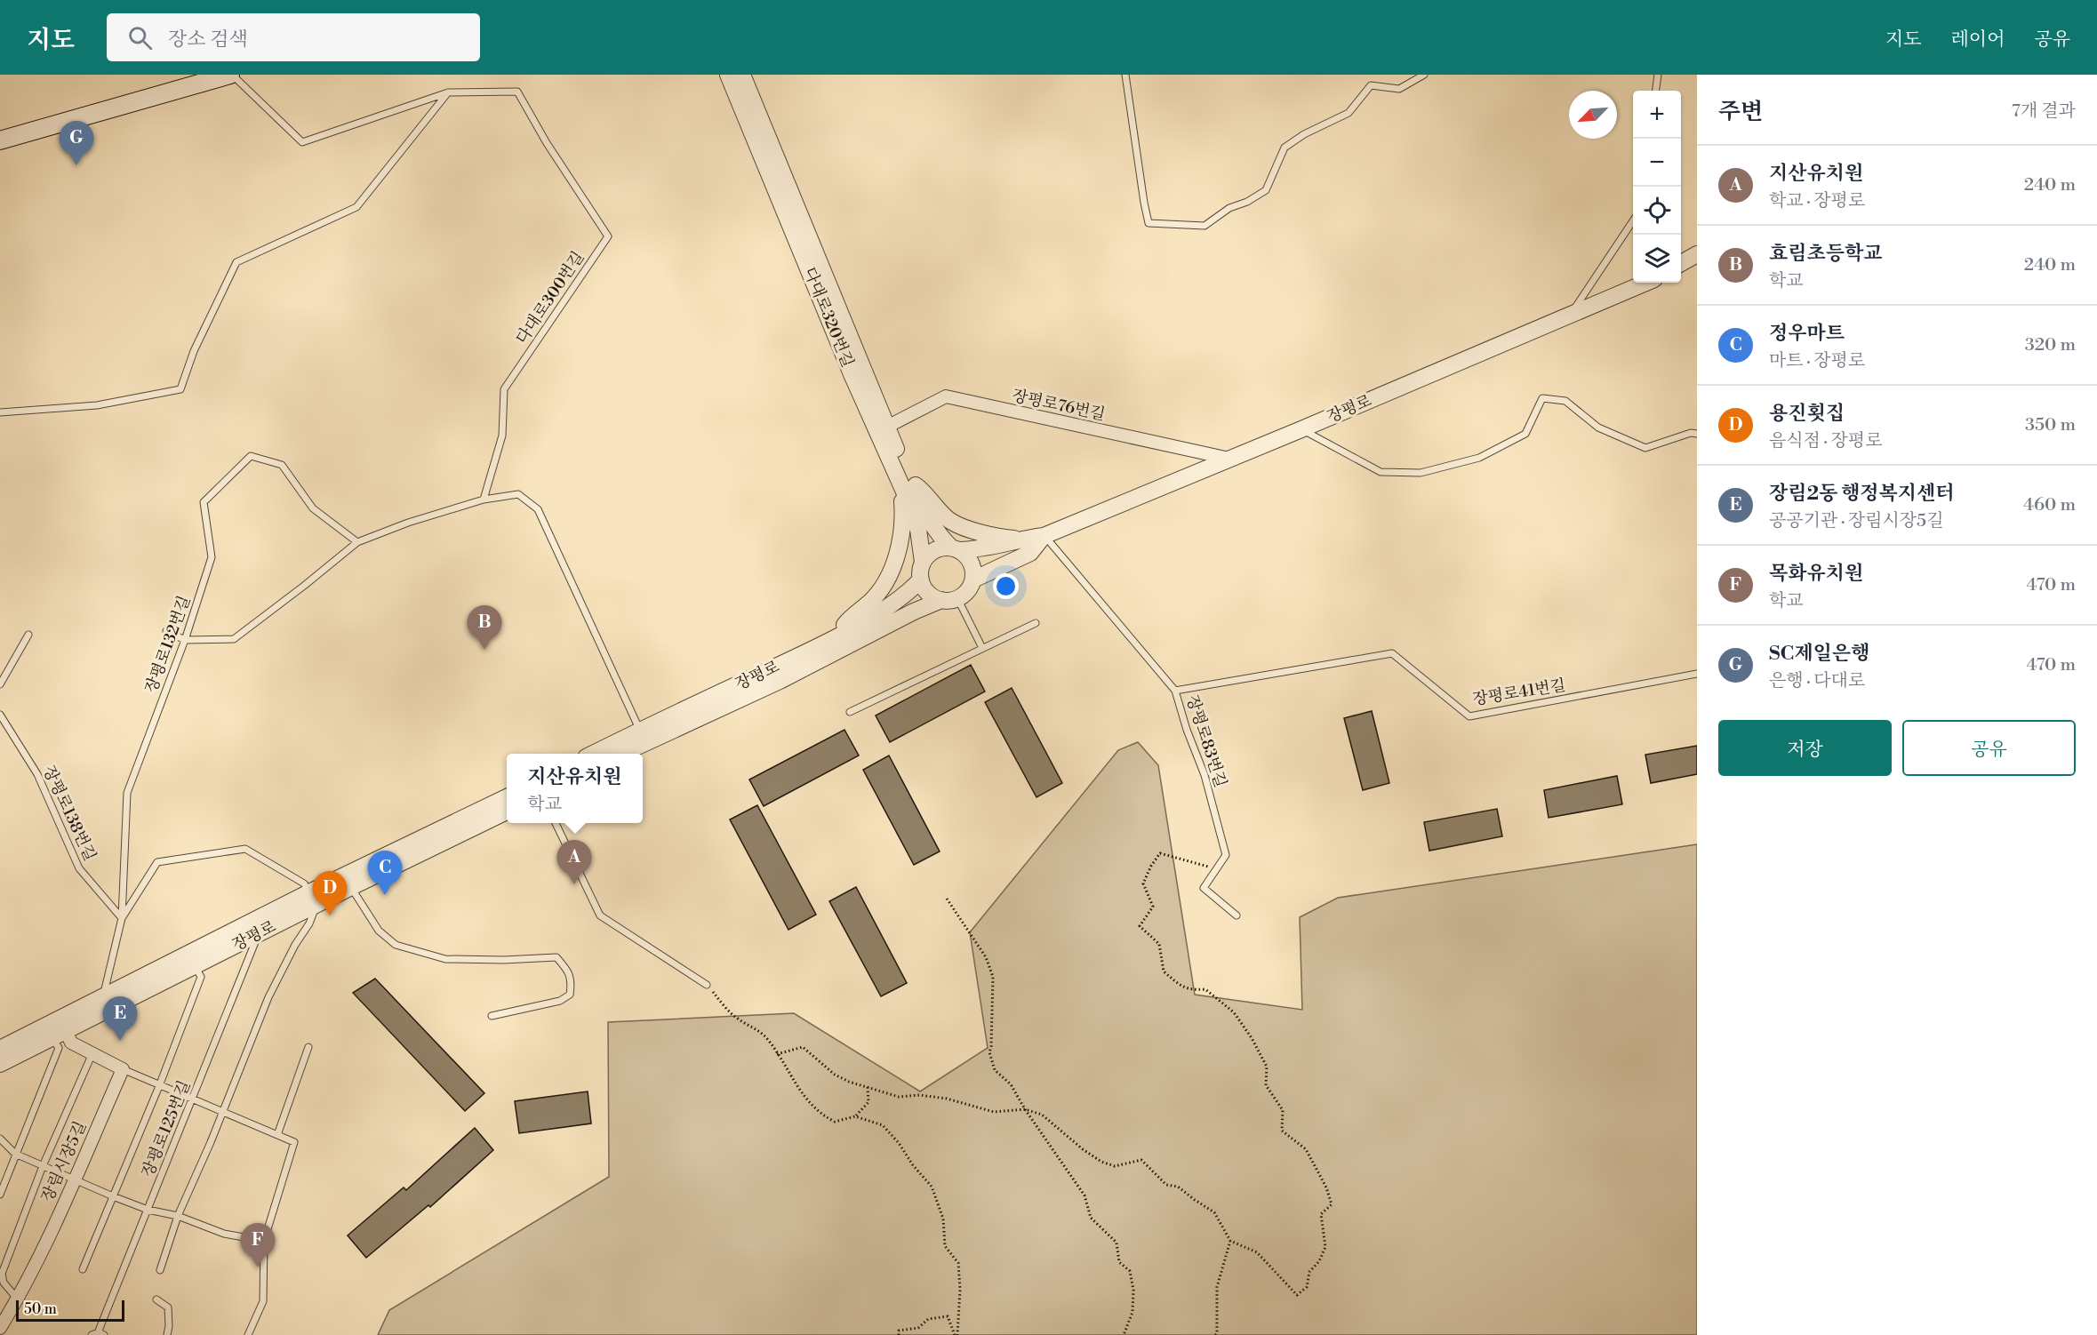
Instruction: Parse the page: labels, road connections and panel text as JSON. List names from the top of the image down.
{
  "streets": {
    "street": [
      "다대로320번길",
      "장평로76번길",
      "장평로",
      "장림시장5길"
    ],
    "lane": [
      "다대로300번길",
      "장평로132번길",
      "장평로41번길",
      "장평로83번길",
      "장평로138번길",
      "장평로125번길"
    ]
  },
  "crossings": [
    ["다대로320번길", "장평로76번길"],
    ["다대로320번길", "장평로"],
    ["장평로76번길", "장평로"],
    ["장평로", "장평로132번길"],
    ["장평로", "장평로83번길"],
    ["장평로", "장평로125번길"],
    ["장평로132번길", "장평로138번길"],
    ["장평로41번길", "장평로83번길"]
  ],
  "scale_bar": "50 m",
  "north": "bottom left",
  "page": {
    "header": "지도",
    "search": "장소 검색",
    "nav": ["지도", "레이어", "공유"],
    "heading": ["주변", "7개 결과"],
    "map_buttons": ["+", "−"],
    "pins": [
      "G",
      "B",
      "A",
      "C",
      "D",
      "E",
      "F"
    ],
    "list": [
      {
        "mark": "A",
        "name": "지산유치원",
        "note": "학교 · 장평로",
        "value": "240 m"
      },
      {
        "mark": "B",
        "name": "효림초등학교",
        "note": "학교",
        "value": "240 m"
      },
      {
        "mark": "C",
        "name": "정우마트",
        "note": "마트 · 장평로",
        "value": "320 m"
      },
      {
        "mark": "D",
        "name": "용진횟집",
        "note": "음식점 · 장평로",
        "value": "350 m"
      },
      {
        "mark": "E",
        "name": "장림2동 행정복지센터",
        "note": "공공기관 · 장림시장5길",
        "value": "460 m"
      },
      {
        "mark": "F",
        "name": "목화유치원",
        "note": "학교",
        "value": "470 m"
      },
      {
        "mark": "G",
        "name": "SC제일은행",
        "note": "은행 · 다대로",
        "value": "470 m"
      }
    ],
    "buttons": ["저장", "공유"],
    "popup": ["지산유치원", "학교"],
    "scale": "50 m"
  }
}
